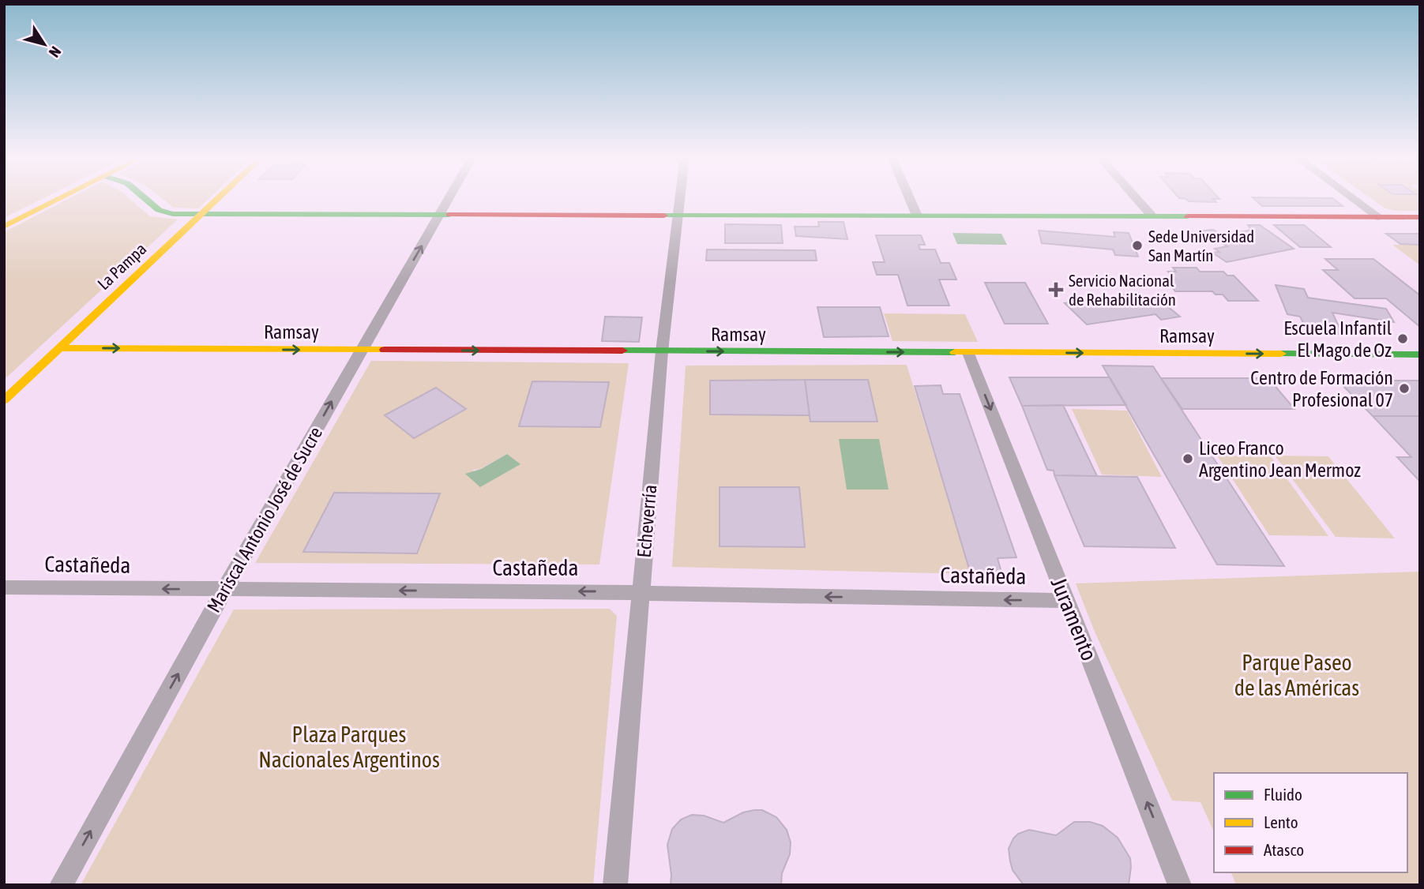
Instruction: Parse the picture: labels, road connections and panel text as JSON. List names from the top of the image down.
{
  "streets": {
    "street": [
      "La Pampa",
      "Ramsay",
      "Mariscal Antonio José de Sucre",
      "Echeverría",
      "Castañeda",
      "Juramento"
    ]
  },
  "crossings": [
    ["La Pampa", "Ramsay"],
    ["Ramsay", "Mariscal Antonio José de Sucre"],
    ["Ramsay", "Echeverría"],
    ["Ramsay", "Juramento"],
    ["Mariscal Antonio José de Sucre", "Castañeda"],
    ["Echeverría", "Castañeda"],
    ["Castañeda", "Juramento"]
  ],
  "one_way": ["Ramsay", "Mariscal Antonio José de Sucre", "Castañeda"],
  "parks": ["Parque Paseo de las Américas", "Plaza Parques Nacionales Argentinos"],
  "places": {
    "other": [
      "Sede Universidad San Martín",
      "Escuela Infantil El Mago de Oz",
      "Centro de Formación Profesional 07",
      "Liceo Franco Argentino Jean Mermoz"
    ],
    "health": ["Servicio Nacional de Rehabilitación"]
  },
  "legend": ["Fluido", "Lento", "Atasco"],
  "north": "bottom right"
}
